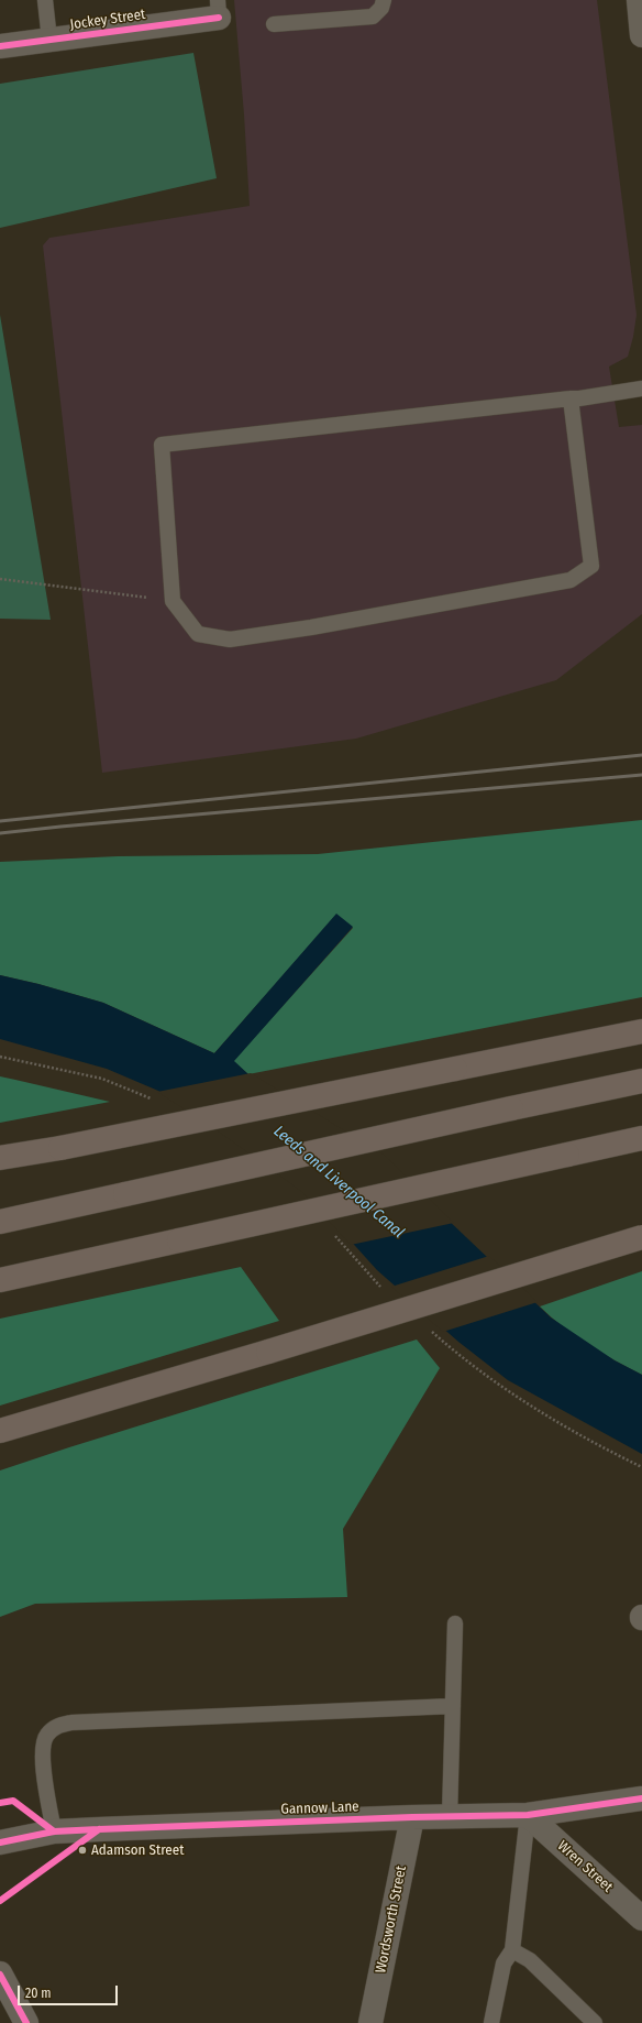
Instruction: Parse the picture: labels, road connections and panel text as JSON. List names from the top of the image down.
{
  "streets": {
    "street": [
      "Jockey Street",
      "Gannow Lane",
      "Wren Street",
      "Wordsworth Street"
    ]
  },
  "crossings": [
    ["Gannow Lane", "Wren Street"],
    ["Gannow Lane", "Wordsworth Street"]
  ],
  "water": ["Leeds and Liverpool Canal"],
  "places": ["Adamson Street"],
  "scale_bar": "20 m"
}
